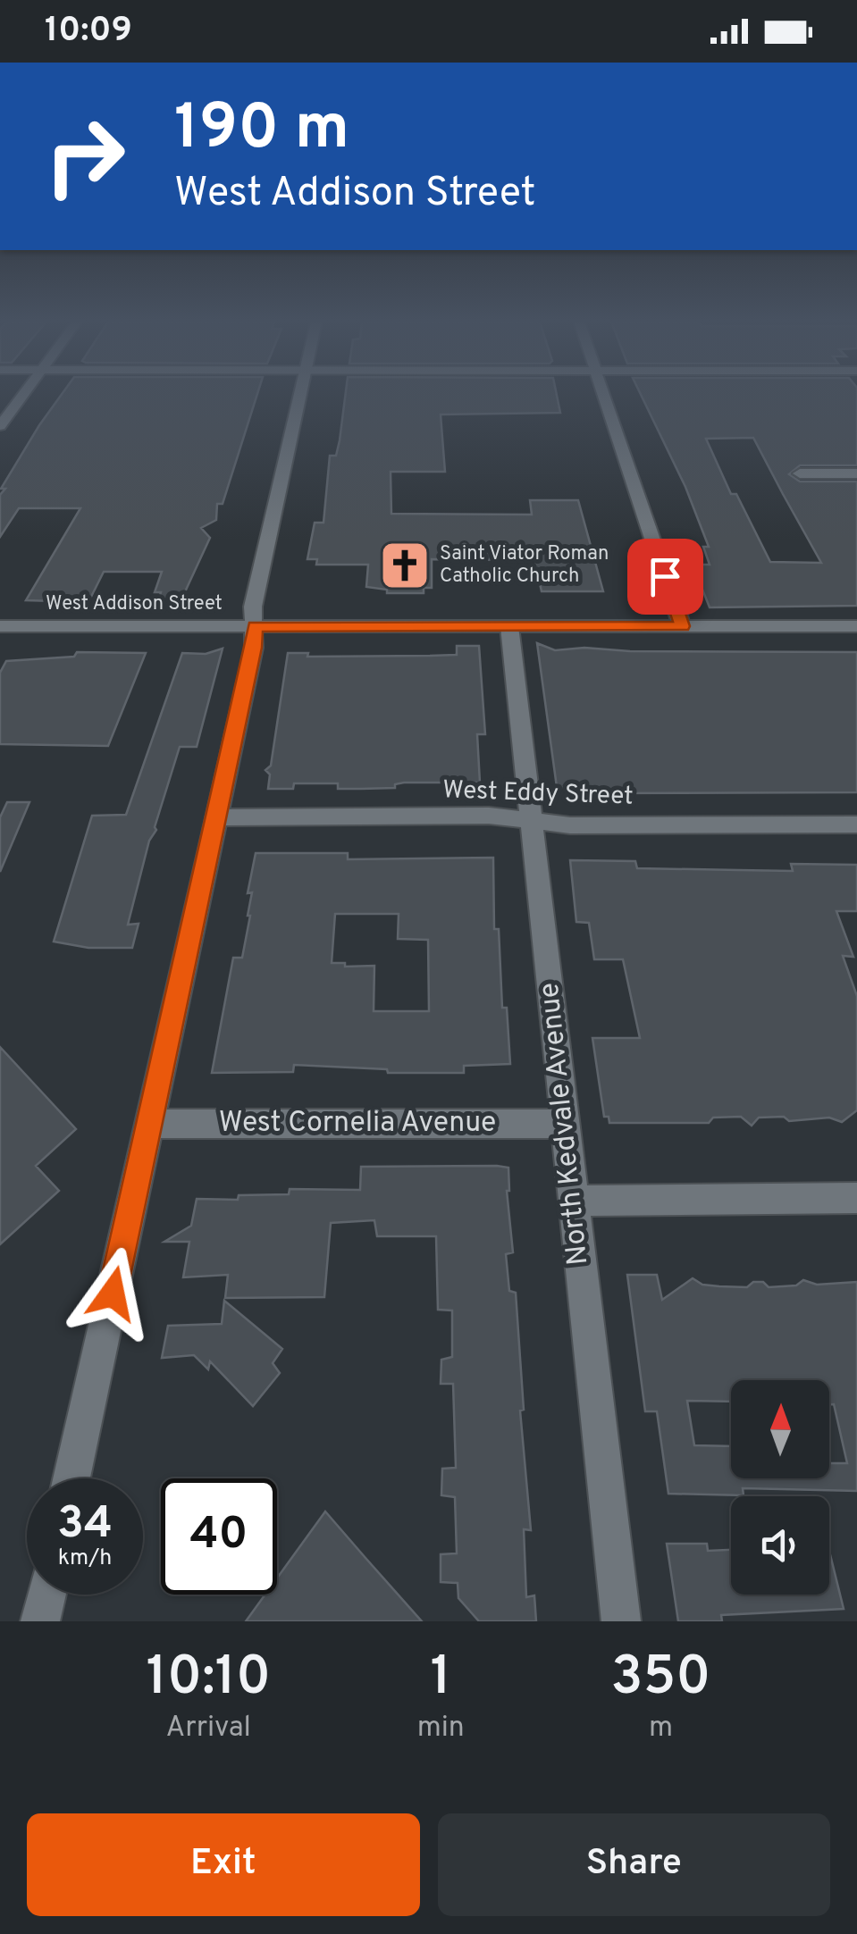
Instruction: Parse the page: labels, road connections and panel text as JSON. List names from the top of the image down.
{
  "streets": {
    "street": [
      "West Addison Street",
      "West Eddy Street",
      "West Cornelia Avenue",
      "North Kedvale Avenue"
    ]
  },
  "crossings": [
    ["West Addison Street", "North Kedvale Avenue"],
    ["West Eddy Street", "North Kedvale Avenue"],
    ["West Cornelia Avenue", "North Kedvale Avenue"]
  ],
  "places": {
    "church": ["Saint Viator Roman Catholic Church"]
  },
  "north": "top",
  "page": {
    "status": "10:09",
    "turn": ["190 m", "West Addison Street"],
    "speed": "34 km/h",
    "limit": "40",
    "eta": [
      "10:10",
      "Arrival",
      "1",
      "min",
      "350",
      "m"
    ],
    "buttons": ["Exit", "Share"]
  }
}
